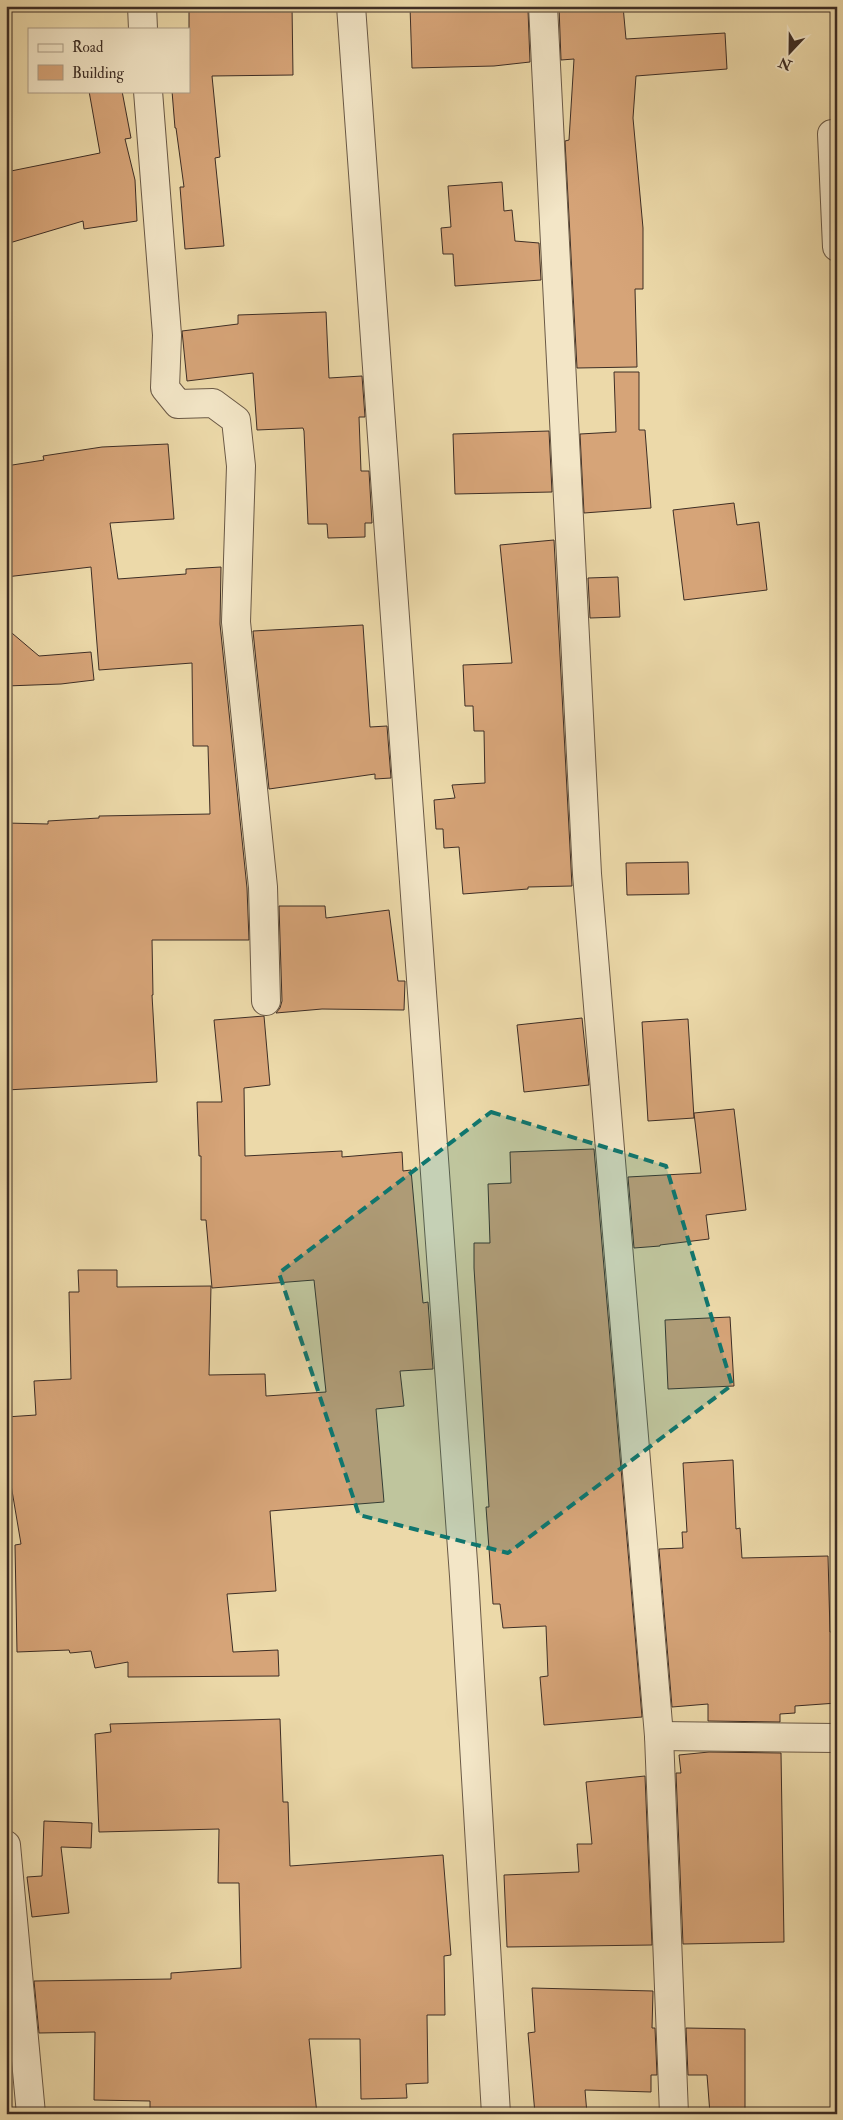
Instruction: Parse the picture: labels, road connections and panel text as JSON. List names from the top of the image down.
{
  "legend": ["Road", "Building"],
  "north": "bottom"
}
